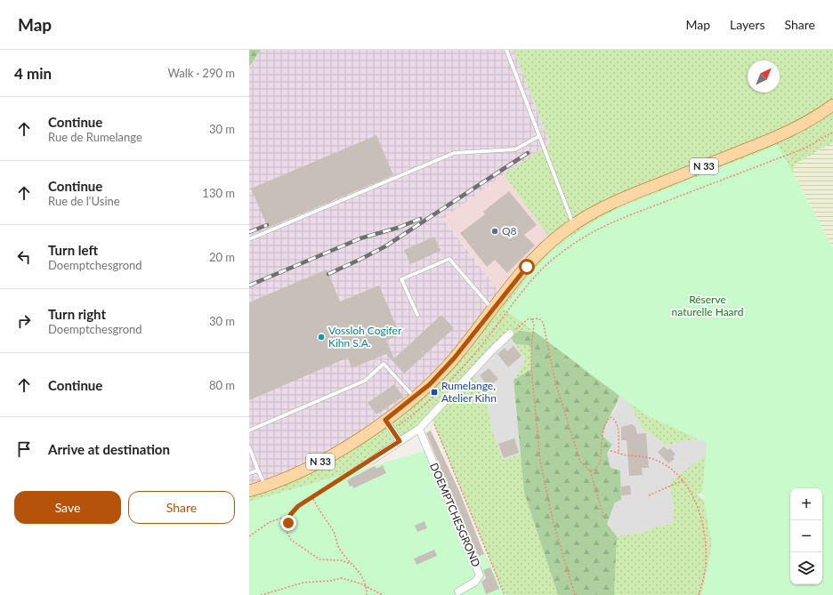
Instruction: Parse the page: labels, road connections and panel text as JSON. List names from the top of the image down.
{
  "streets": {
    "main road": ["N 33"],
    "street": ["DOEMPTCHESGROND"]
  },
  "parks": ["Réserve naturelle Haard"],
  "places": {
    "other": ["Q8", "Vossloh Cogifer Kihn S.A."],
    "transit": ["Rumelange, Atelier Kihn"]
  },
  "north": "top right",
  "page": {
    "header": "Map",
    "nav": ["Map", "Layers", "Share"],
    "heading": ["4 min", "Walk · 290 m"],
    "list": [
      ["Continue", "Rue de Rumelange", "30 m"],
      ["Continue", "Rue de l'Usine", "130 m"],
      ["Turn left", "Doemptchesgrond", "20 m"],
      ["Turn right", "Doemptchesgrond", "30 m"],
      ["Continue", "80 m"],
      "Arrive at destination"
    ],
    "buttons": ["Save", "Share"],
    "map_buttons": ["+", "−"]
  }
}
